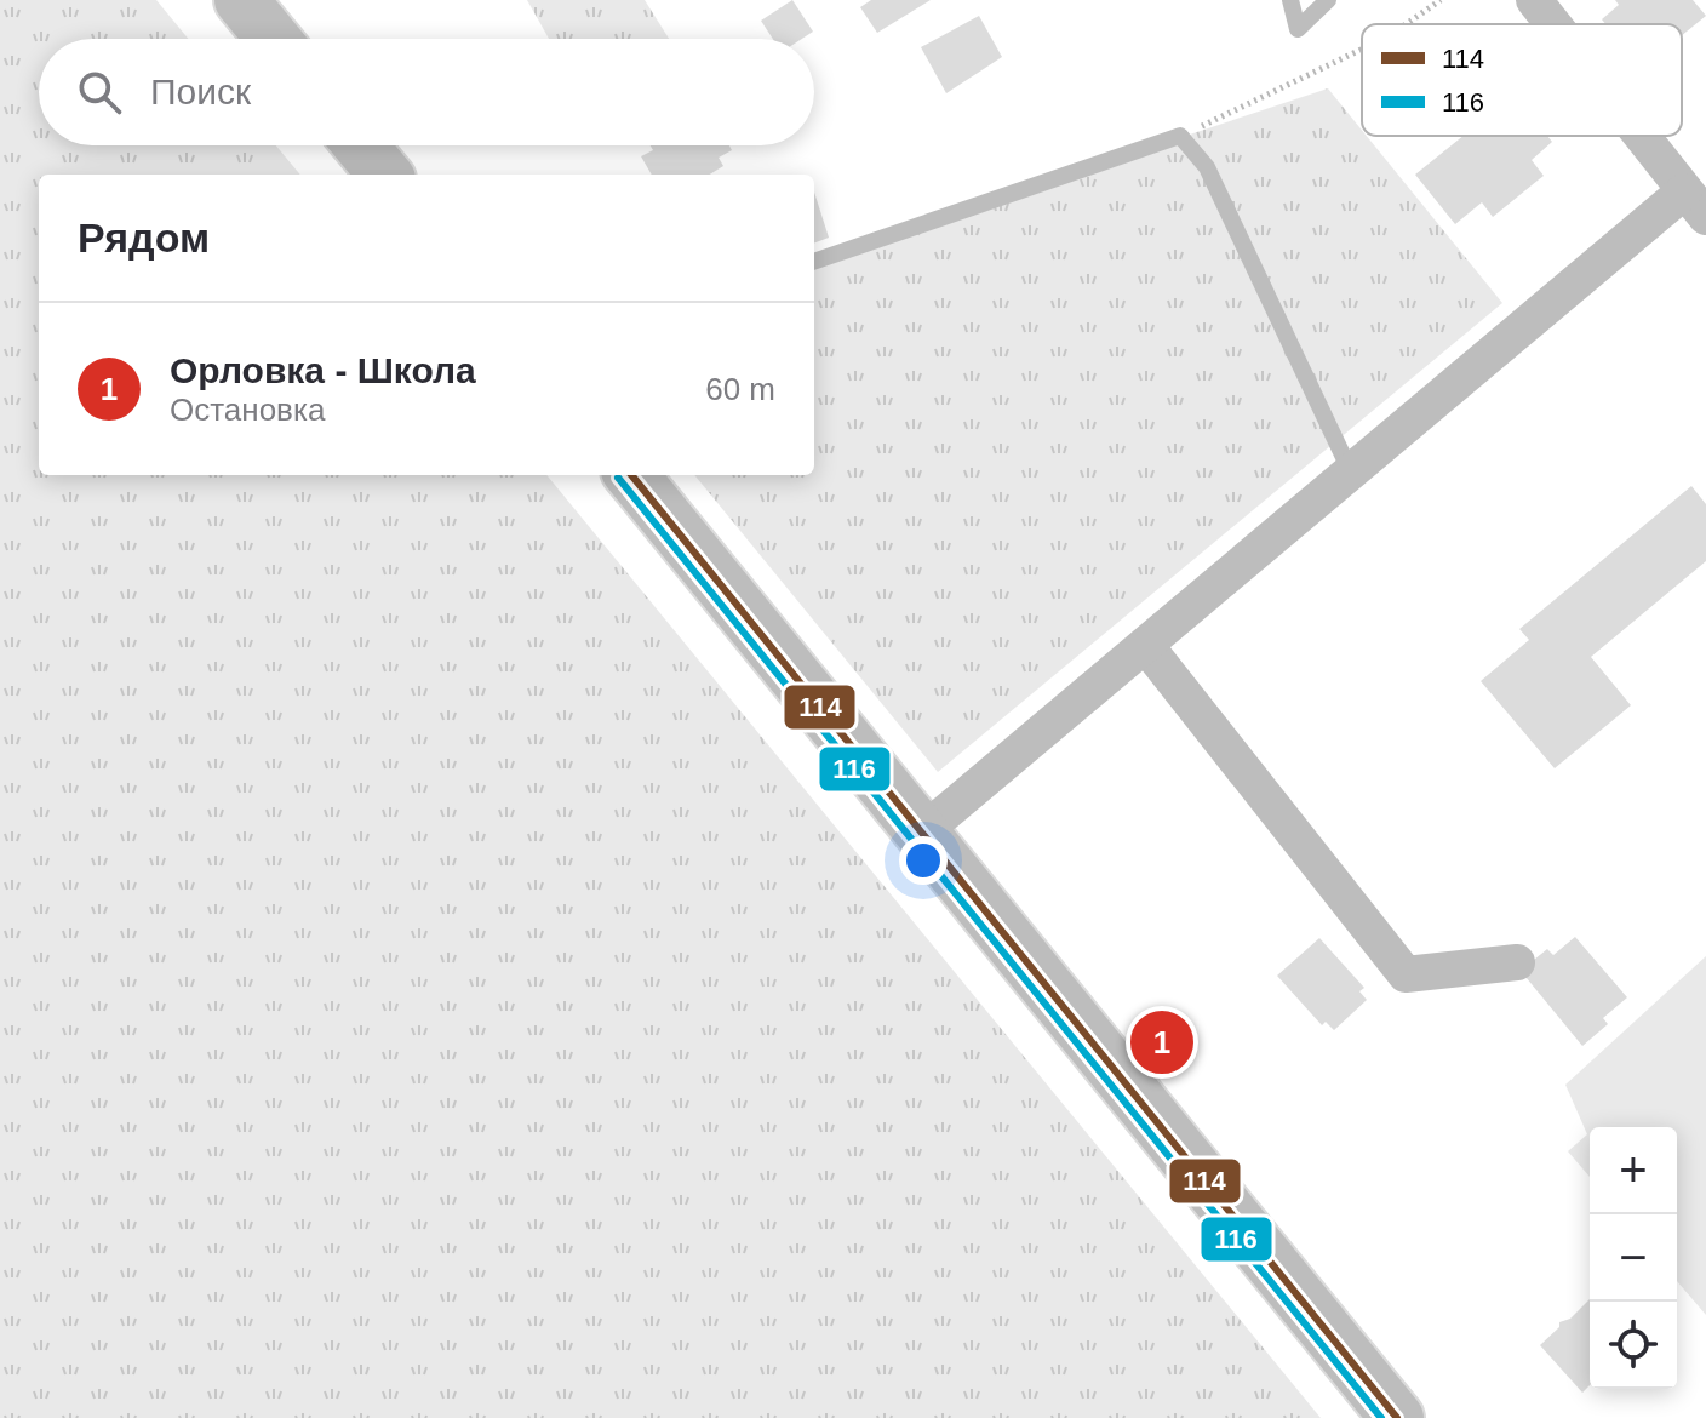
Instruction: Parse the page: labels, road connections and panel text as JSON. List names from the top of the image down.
{
  "lines": ["transit line 114", "transit line 116"],
  "legend": ["114", "116"],
  "page": {
    "search": "Поиск",
    "heading": "Рядом",
    "list": [
      {
        "mark": "1",
        "name": "Орловка - Школа",
        "note": "Остановка",
        "value": "60 m"
      }
    ],
    "pins": "1",
    "map_buttons": ["+", "−"]
  }
}
